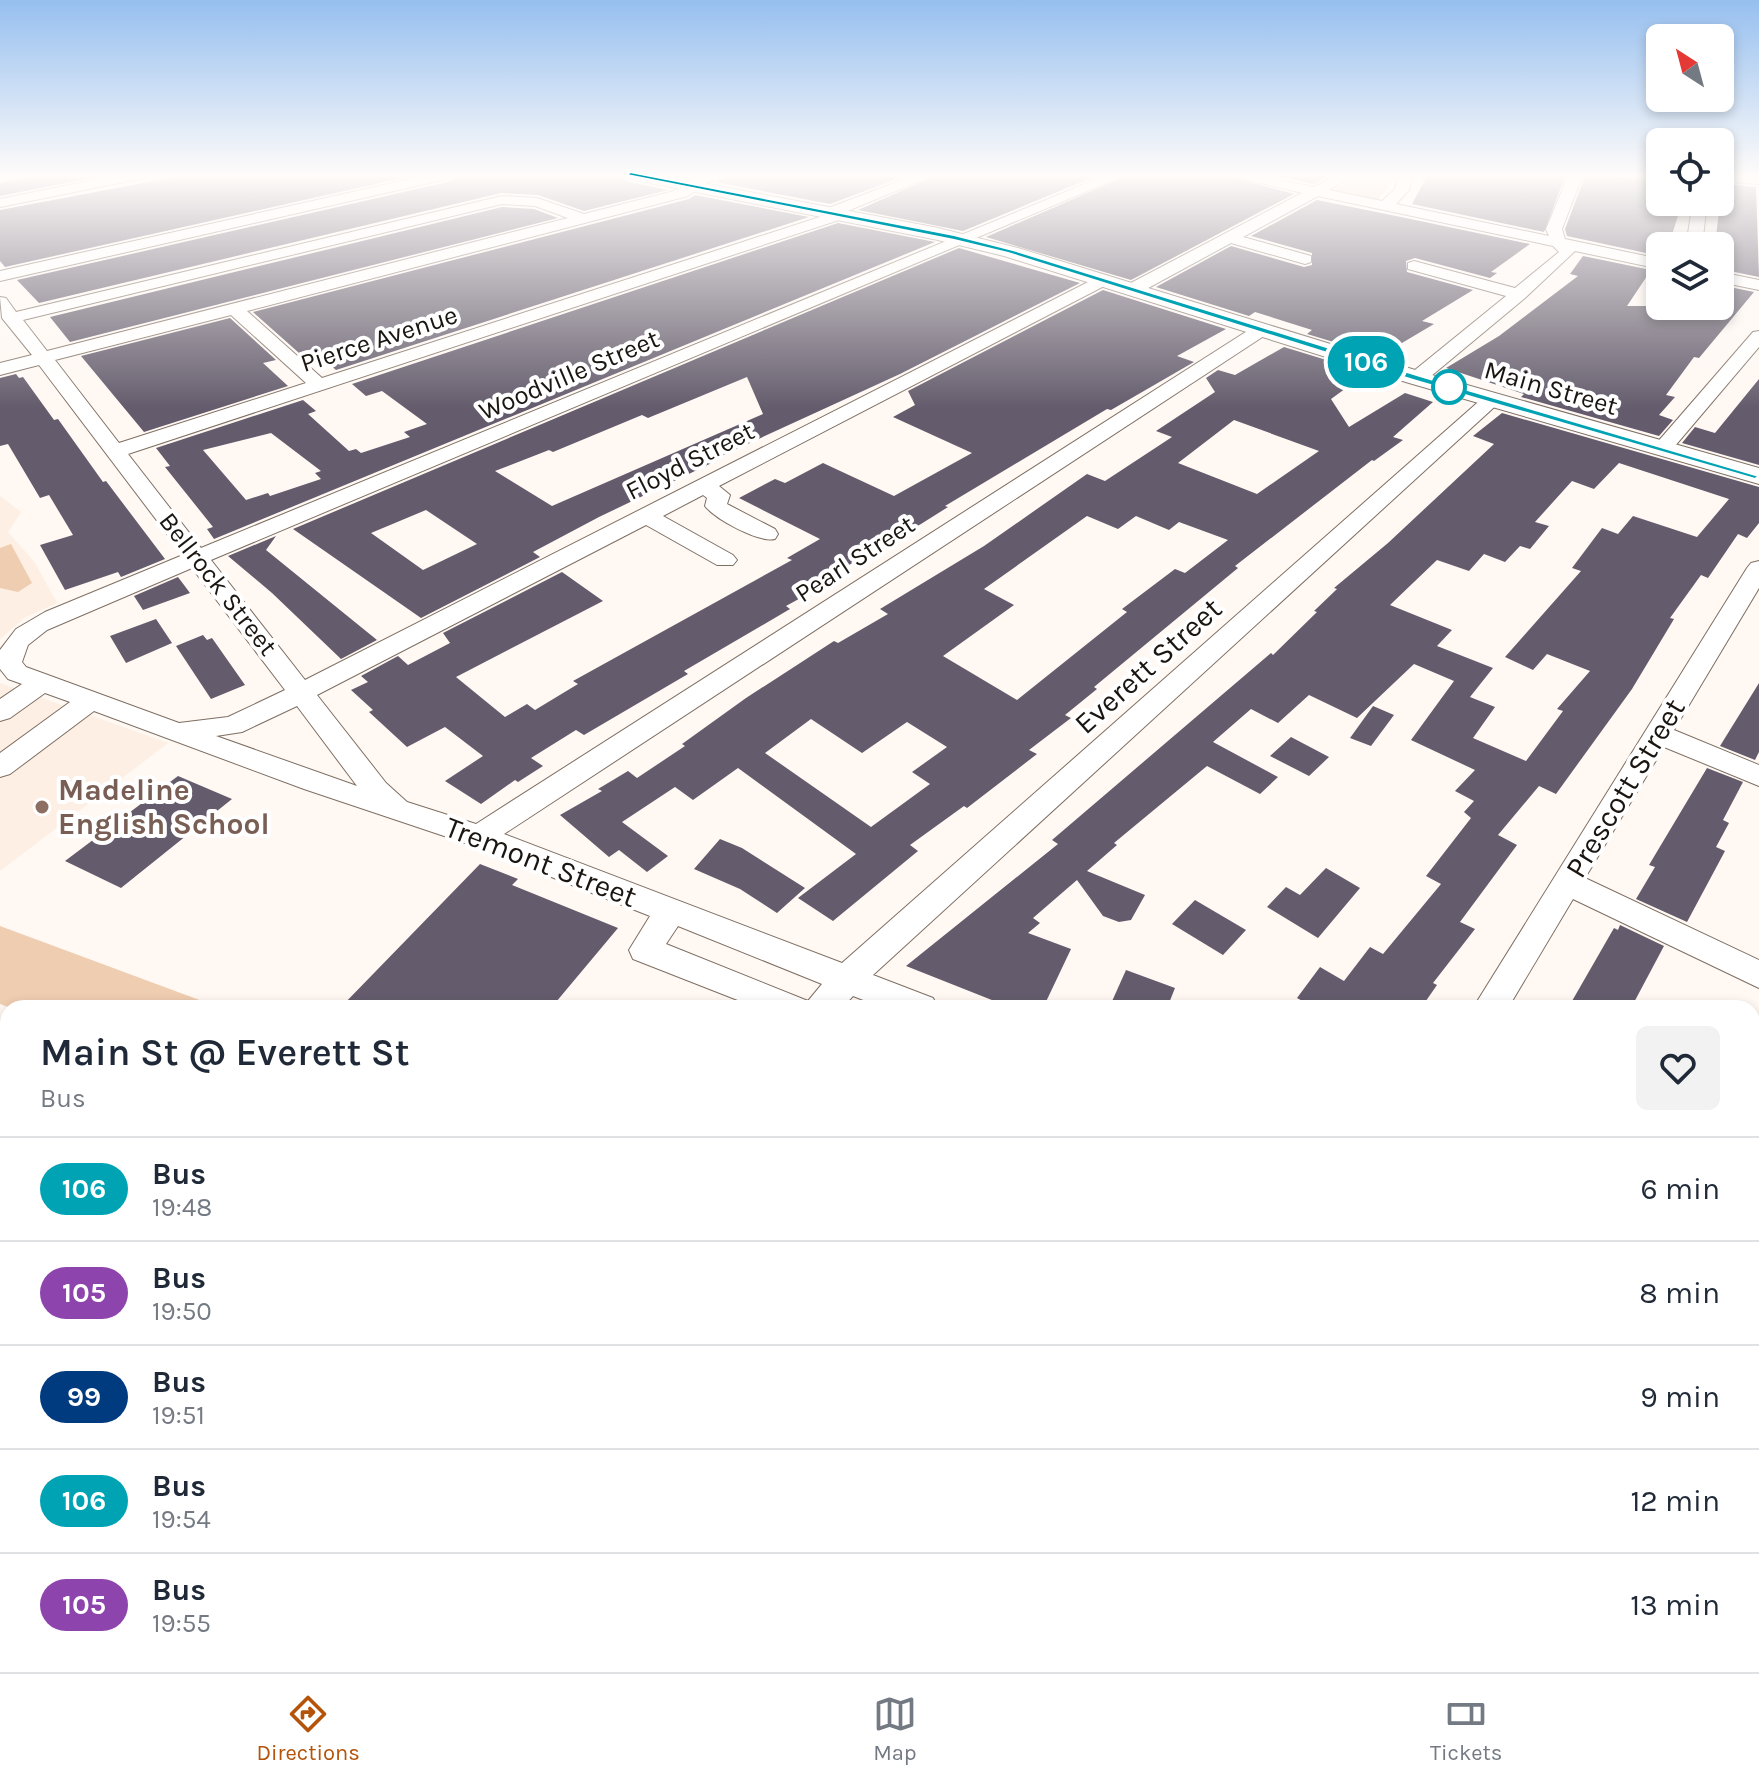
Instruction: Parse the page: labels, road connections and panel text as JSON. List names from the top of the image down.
{
  "streets": {
    "main road": ["Main Street"],
    "street": [
      "Pierce Avenue",
      "Woodville Street",
      "Floyd Street",
      "Pearl Street",
      "Bellrock Street",
      "Everett Street",
      "Prescott Street",
      "Tremont Street"
    ]
  },
  "crossings": [
    ["Pierce Avenue", "Bellrock Street"],
    ["Woodville Street", "Bellrock Street"],
    ["Woodville Street", "Tremont Street"],
    ["Main Street", "Floyd Street"],
    ["Main Street", "Pearl Street"],
    ["Main Street", "Everett Street"],
    ["Floyd Street", "Bellrock Street"],
    ["Floyd Street", "Tremont Street"],
    ["Pearl Street", "Tremont Street"],
    ["Bellrock Street", "Tremont Street"],
    ["Everett Street", "Tremont Street"]
  ],
  "places": ["Madeline English School"],
  "lines": ["bus line 106"],
  "north": "top left",
  "page": {
    "on_map": "106",
    "heading": ["Main St @ Everett St", "Bus"],
    "list": [
      {
        "mark": "106",
        "name": "Bus",
        "note": "19:48",
        "value": "6 min"
      },
      {
        "mark": "105",
        "name": "Bus",
        "note": "19:50",
        "value": "8 min"
      },
      {
        "mark": "99",
        "name": "Bus",
        "note": "19:51",
        "value": "9 min"
      },
      {
        "mark": "106",
        "name": "Bus",
        "note": "19:54",
        "value": "12 min"
      },
      {
        "mark": "105",
        "name": "Bus",
        "note": "19:55",
        "value": "13 min"
      }
    ],
    "tabs": ["Directions", "Map", "Tickets"]
  }
}
